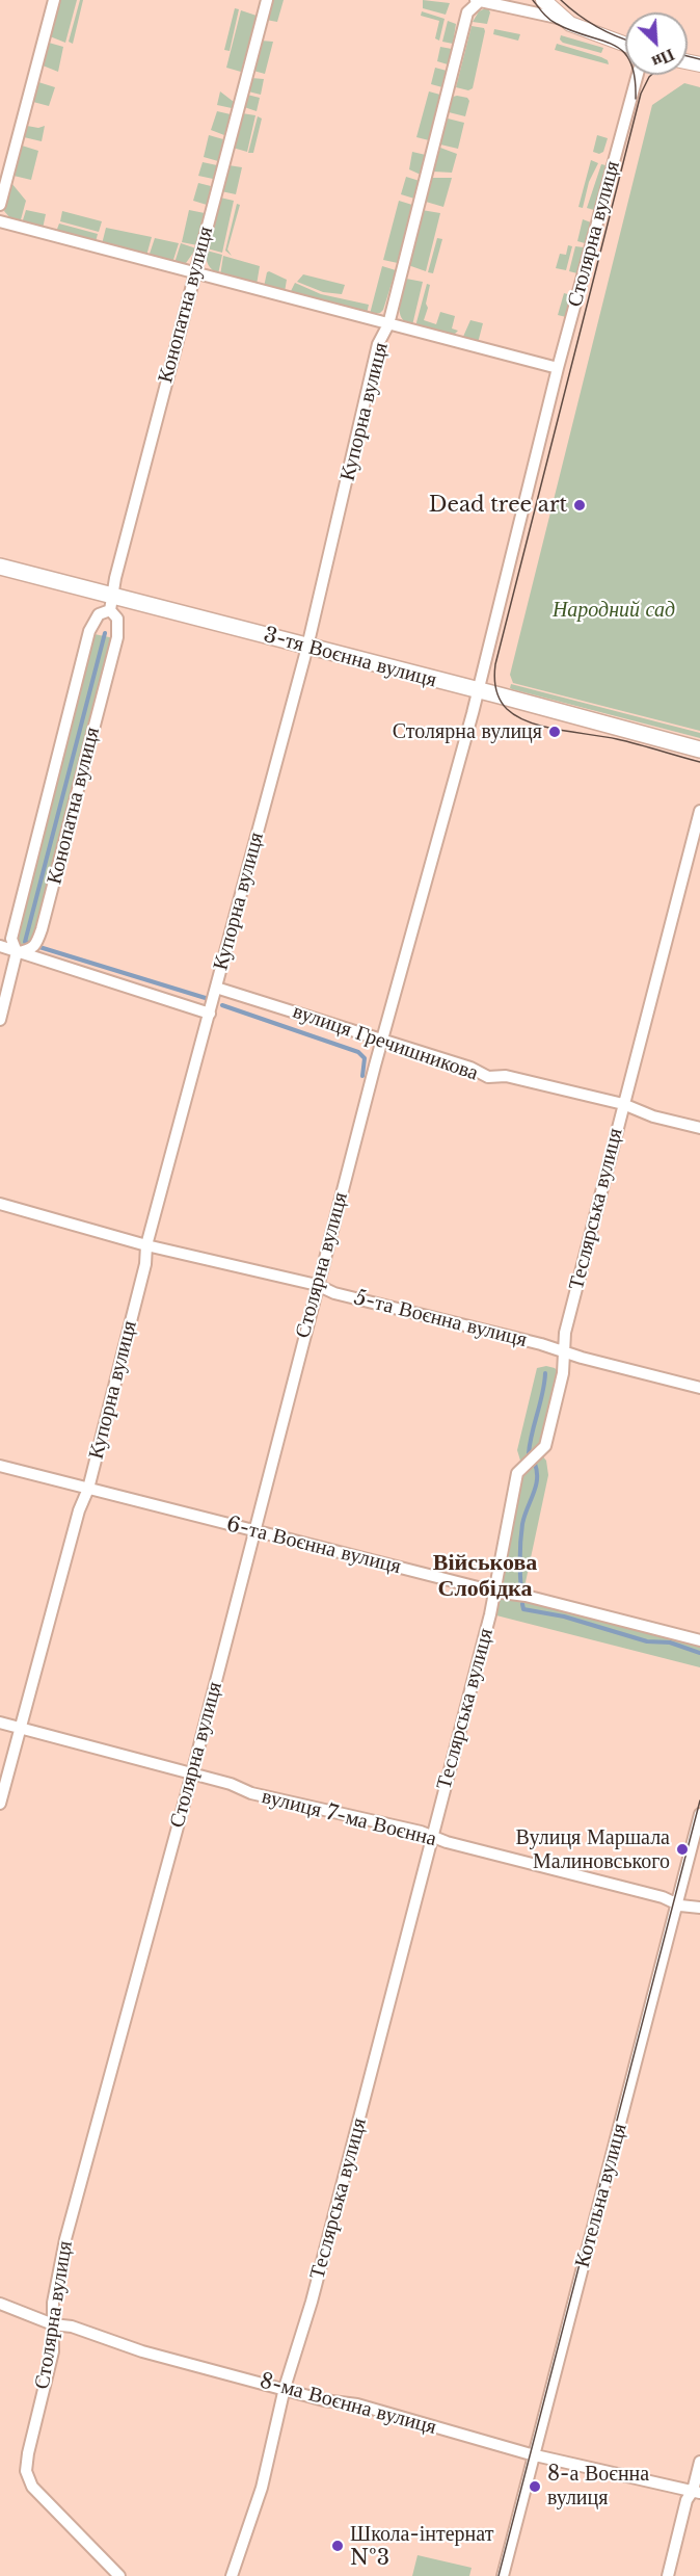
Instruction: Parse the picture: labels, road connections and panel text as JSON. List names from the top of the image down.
{
  "streets": {
    "main road": ["3-тя Воєнна вулиця"],
    "street": [
      "Столярна вулиця",
      "Конопатна вулиця",
      "Купорна вулиця",
      "вулиця Гречишникова",
      "Теслярська вулиця",
      "5-та Воєнна вулиця",
      "6-та Воєнна вулиця",
      "вулиця 7-ма Воєнна",
      "Котельна вулиця",
      "8-ма Воєнна вулиця"
    ]
  },
  "crossings": [
    ["Столярна вулиця", "3-тя Воєнна вулиця"],
    ["Столярна вулиця", "вулиця Гречишникова"],
    ["Столярна вулиця", "5-та Воєнна вулиця"],
    ["Столярна вулиця", "6-та Воєнна вулиця"],
    ["Столярна вулиця", "вулиця 7-ма Воєнна"],
    ["Столярна вулиця", "8-ма Воєнна вулиця"],
    ["Конопатна вулиця", "3-тя Воєнна вулиця"],
    ["Купорна вулиця", "3-тя Воєнна вулиця"],
    ["Купорна вулиця", "вулиця Гречишникова"],
    ["Купорна вулиця", "5-та Воєнна вулиця"],
    ["Купорна вулиця", "6-та Воєнна вулиця"],
    ["Купорна вулиця", "вулиця 7-ма Воєнна"],
    ["вулиця Гречишникова", "Теслярська вулиця"],
    ["Теслярська вулиця", "5-та Воєнна вулиця"],
    ["Теслярська вулиця", "6-та Воєнна вулиця"],
    ["Теслярська вулиця", "вулиця 7-ма Воєнна"],
    ["Теслярська вулиця", "8-ма Воєнна вулиця"],
    ["вулиця 7-ма Воєнна", "Котельна вулиця"],
    ["Котельна вулиця", "8-ма Воєнна вулиця"]
  ],
  "districts": ["Військова Слобідка"],
  "parks": ["Народний сад"],
  "places": [
    "Dead tree art",
    "Столярна вулиця",
    "Вулиця Маршала Малиновського",
    "8-а Воєнна вулиця",
    "Школа-інтернат №3"
  ],
  "north": "bottom right"
}
